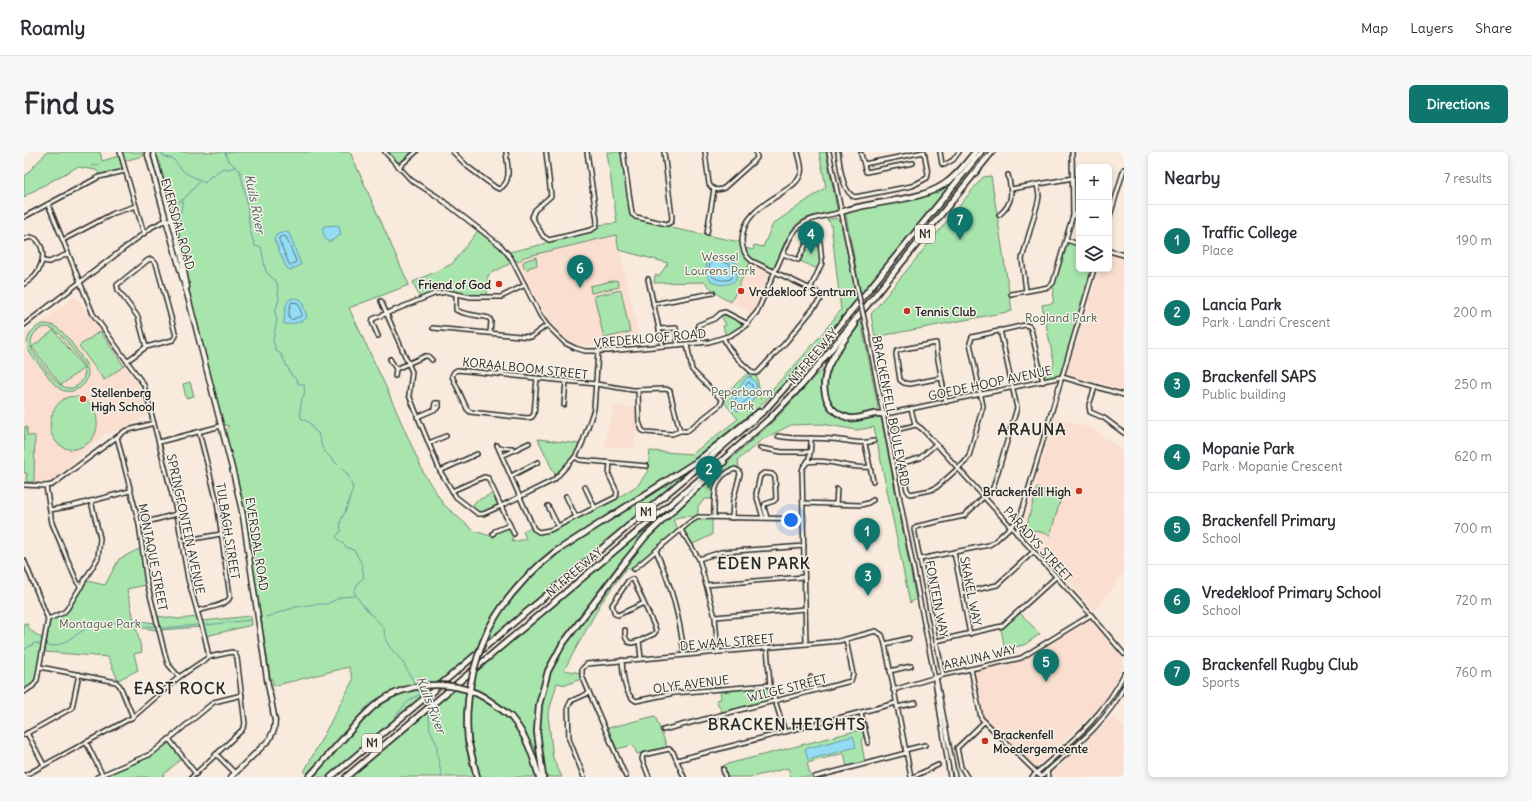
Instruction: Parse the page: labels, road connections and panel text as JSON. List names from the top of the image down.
{
  "streets": {
    "highway": ["N1", "N1 FREEWAY"],
    "main road": ["EVERSDAL ROAD"],
    "street": [
      "VREDEKLOOF ROAD",
      "KORAALBOOM STREET",
      "GOEDE HOOP AVENUE",
      "BRACKENFELL BOULEVARD",
      "SPRINGFONTEIN AVENUE",
      "TULBAGH STREET",
      "PARADYS STREET",
      "MONTAQUE STREET",
      "SKAKEL WAY",
      "FONTEIN WAY",
      "DE WAAL STREET",
      "ARAUNA WAY",
      "OLYF AVENUE",
      "WILGE STREET"
    ]
  },
  "crossings": [
    ["VREDEKLOOF ROAD", "BRACKENFELL BOULEVARD"],
    ["GOEDE HOOP AVENUE", "BRACKENFELL BOULEVARD"],
    ["BRACKENFELL BOULEVARD", "ARAUNA WAY"],
    ["SPRINGFONTEIN AVENUE", "TULBAGH STREET"],
    ["PARADYS STREET", "FONTEIN WAY"],
    ["PARADYS STREET", "ARAUNA WAY"],
    ["FONTEIN WAY", "ARAUNA WAY"],
    ["DE WAAL STREET", "OLYF AVENUE"],
    ["DE WAAL STREET", "WILGE STREET"]
  ],
  "districts": [
    "ARAUNA",
    "EDEN PARK",
    "EAST ROCK",
    "BRACKEN HEIGHTS"
  ],
  "water": ["Kuils River"],
  "parks": [
    "Wessel Lourens Park",
    "Rogland Park",
    "Peperboom Park",
    "Montague Park"
  ],
  "places": [
    "Friend of God",
    "Vredekloof Sentrum",
    "Tennis Club",
    "Stellenberg High School",
    "Brackenfell High",
    "Brackenfell Moedergemeente"
  ],
  "page": {
    "header": "Roamly",
    "nav": ["Map", "Layers", "Share"],
    "buttons": "Directions",
    "title": "Find us",
    "heading": ["Nearby", "7 results"],
    "map_buttons": ["+", "−"],
    "list": [
      {
        "mark": "1",
        "name": "Traffic College",
        "note": "Place",
        "value": "190 m"
      },
      {
        "mark": "2",
        "name": "Lancia Park",
        "note": "Park · Landri Crescent",
        "value": "200 m"
      },
      {
        "mark": "3",
        "name": "Brackenfell SAPS",
        "note": "Public building",
        "value": "250 m"
      },
      {
        "mark": "4",
        "name": "Mopanie Park",
        "note": "Park · Mopanie Crescent",
        "value": "620 m"
      },
      {
        "mark": "5",
        "name": "Brackenfell Primary",
        "note": "School",
        "value": "700 m"
      },
      {
        "mark": "6",
        "name": "Vredekloof Primary School",
        "note": "School",
        "value": "720 m"
      },
      {
        "mark": "7",
        "name": "Brackenfell Rugby Club",
        "note": "Sports",
        "value": "760 m"
      }
    ],
    "pins": [
      "7",
      "4",
      "6",
      "2",
      "1",
      "3",
      "5"
    ]
  }
}
